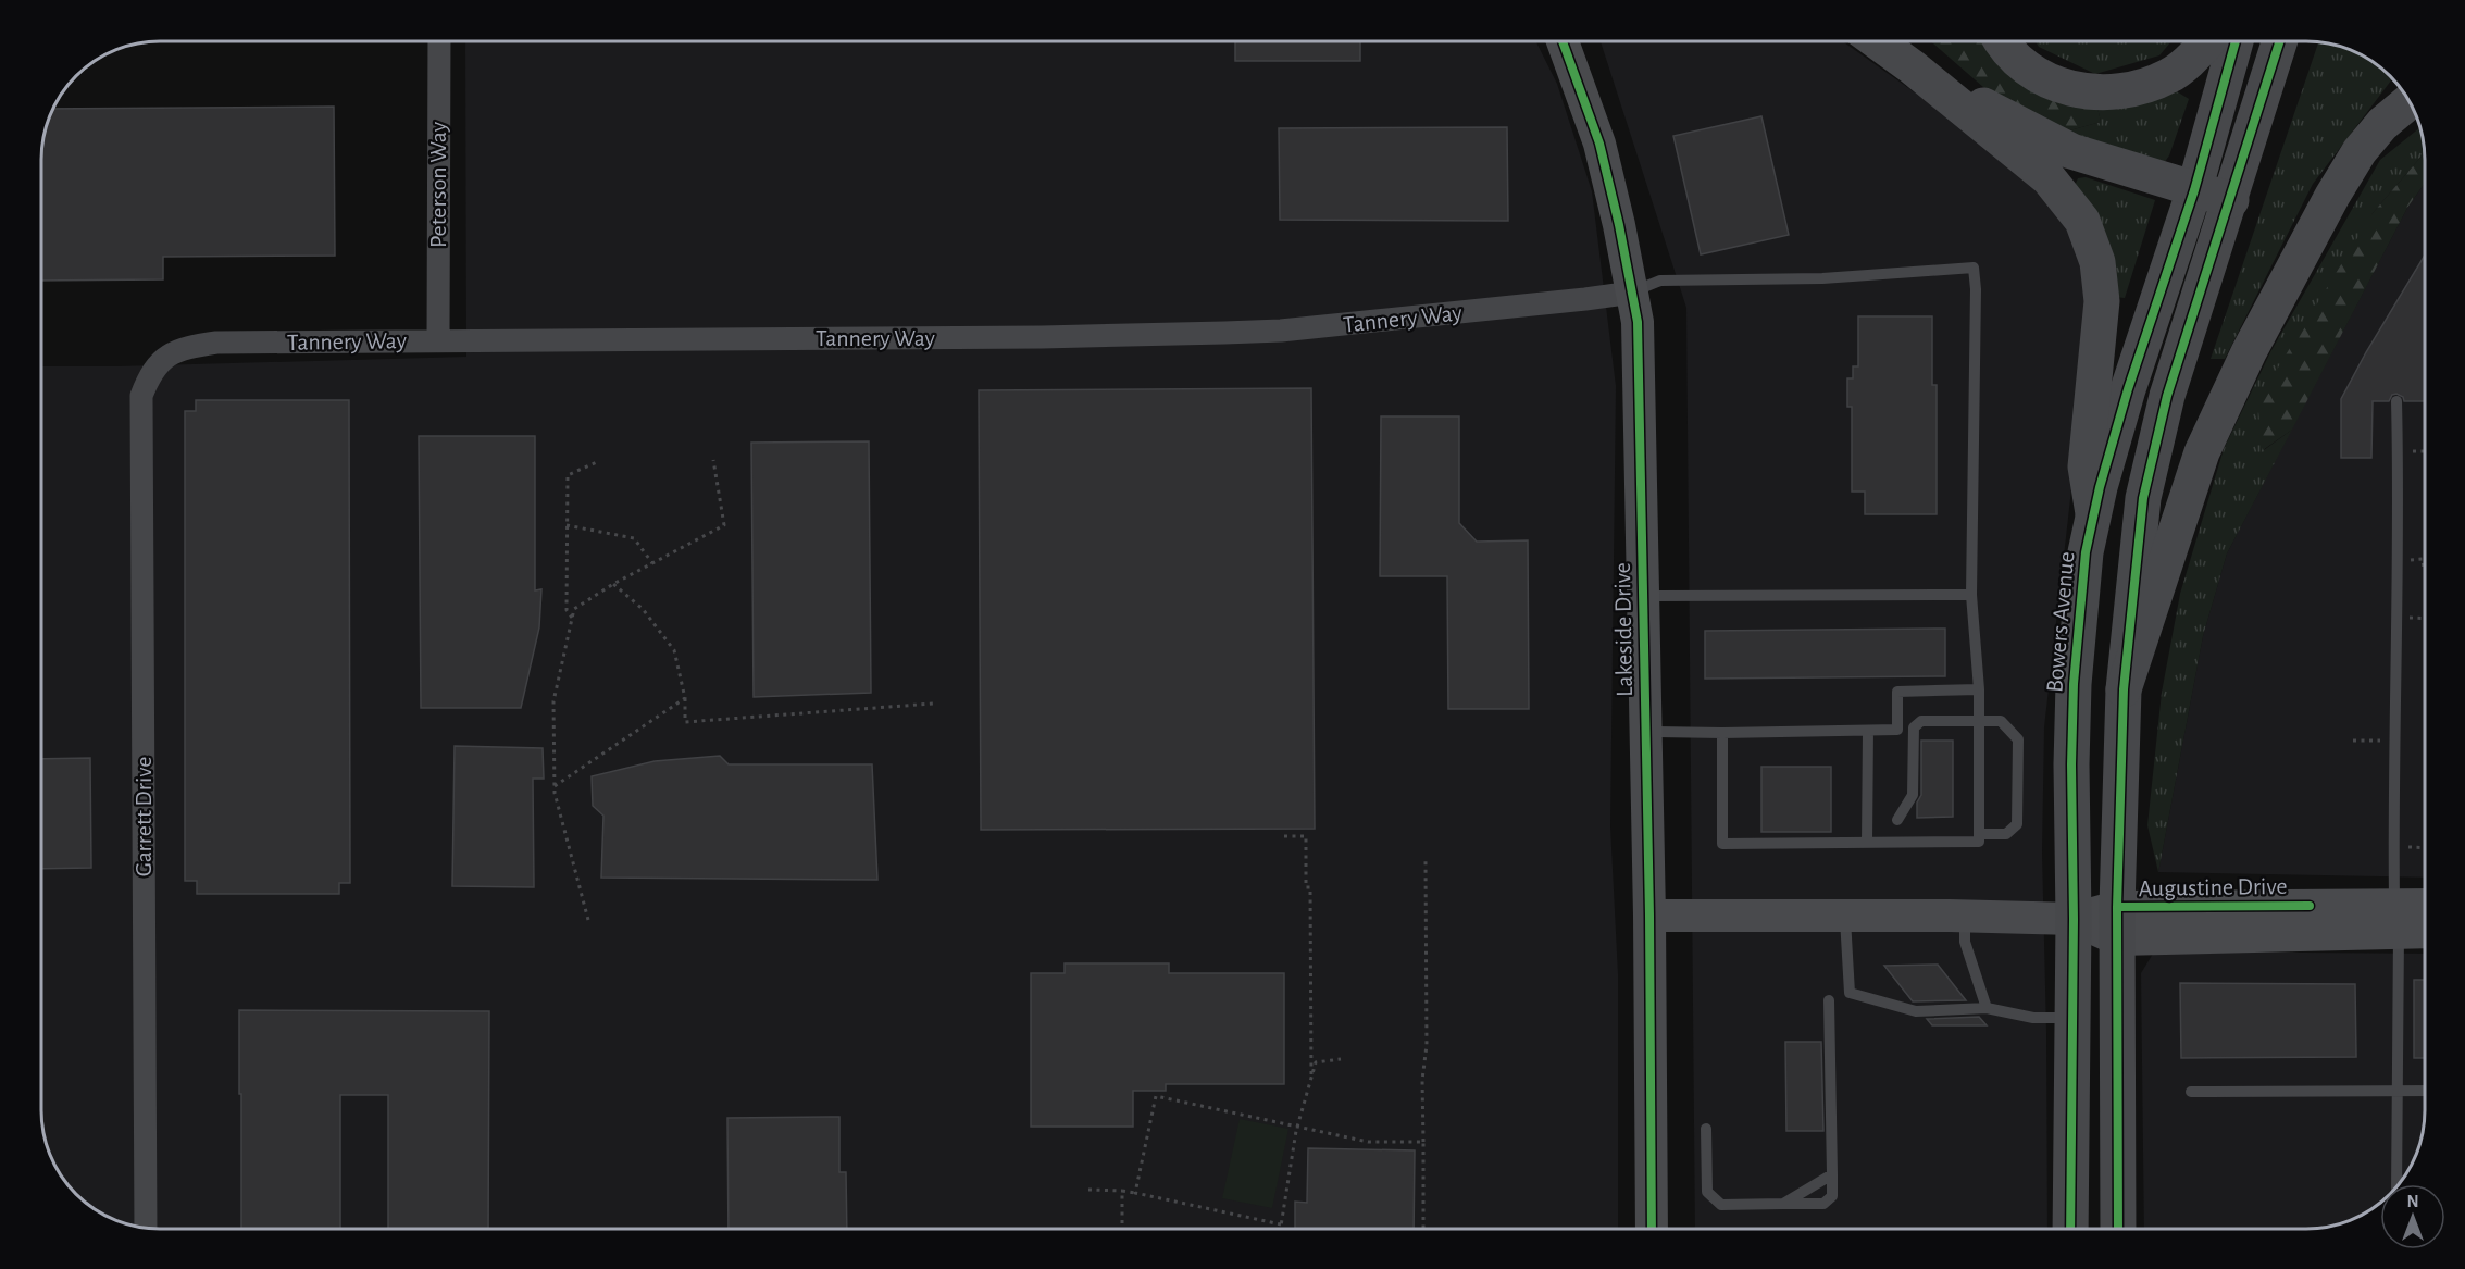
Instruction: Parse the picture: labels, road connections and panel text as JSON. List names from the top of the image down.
{
  "streets": {
    "main road": ["Bowers Avenue"],
    "street": [
      "Peterson Way",
      "Tannery Way",
      "Lakeside Drive",
      "Garrett Drive",
      "Augustine Drive"
    ]
  },
  "crossings": [
    ["Peterson Way", "Tannery Way"],
    ["Tannery Way", "Lakeside Drive"],
    ["Tannery Way", "Garrett Drive"],
    ["Bowers Avenue", "Augustine Drive"],
    ["Lakeside Drive", "Augustine Drive"]
  ],
  "north": "top"
}
